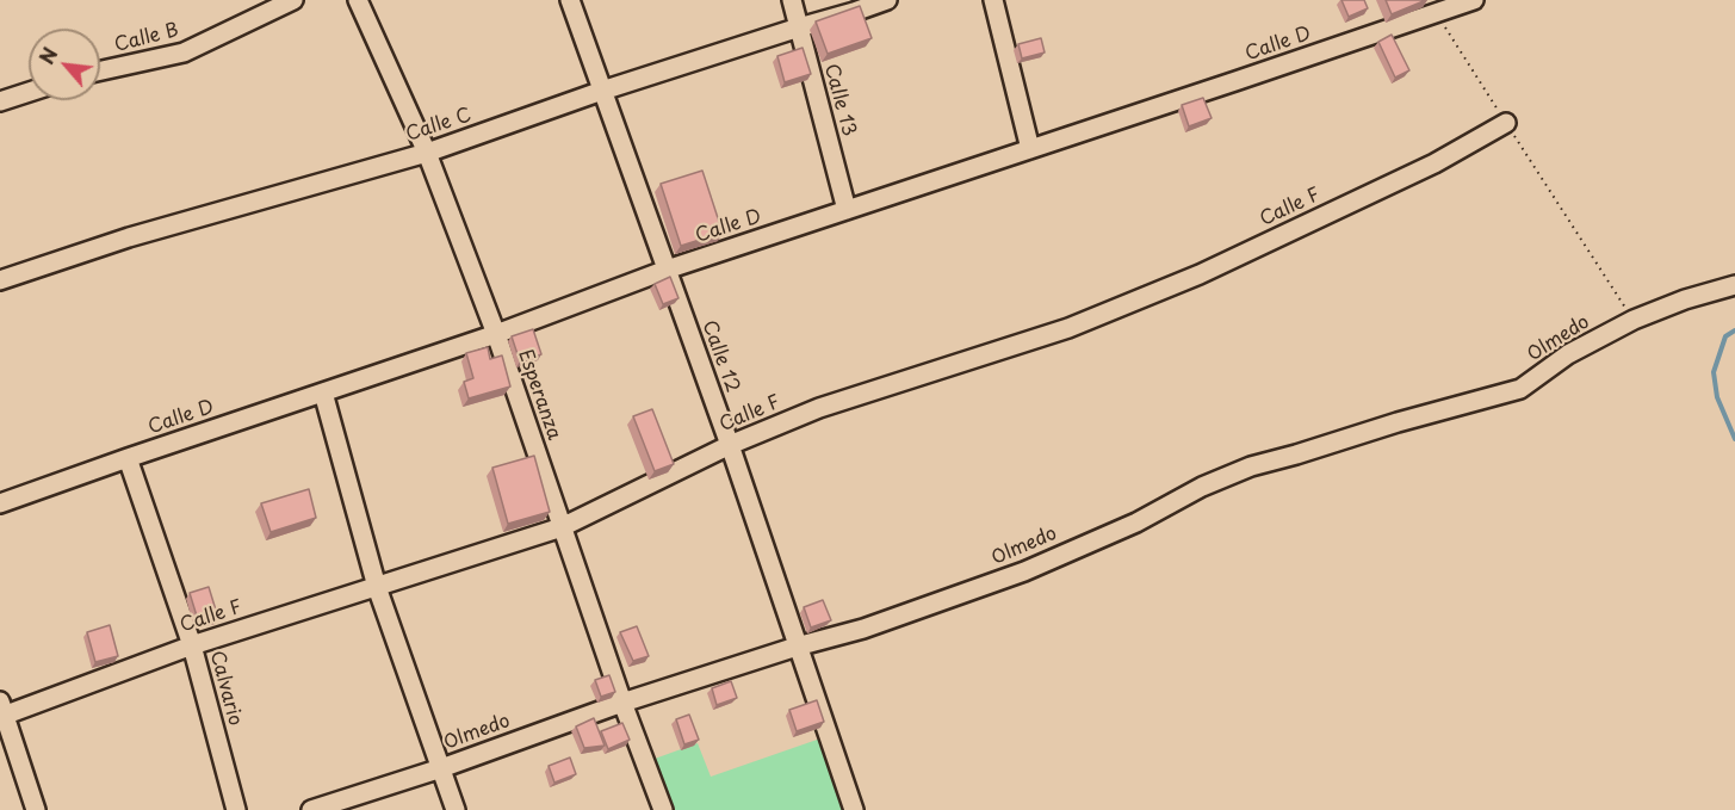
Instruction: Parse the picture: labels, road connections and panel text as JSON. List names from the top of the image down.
{
  "streets": {
    "street": [
      "Calle B",
      "Calle D",
      "Calle 13",
      "Calle C",
      "Calle F",
      "Olmedo",
      "Calle 12",
      "Esperanza",
      "Calvario"
    ]
  },
  "crossings": [
    ["Calle D", "Calle 13"],
    ["Calle D", "Calle 12"],
    ["Calle D", "Esperanza"],
    ["Calle D", "Calvario"],
    ["Calle 13", "Calle C"],
    ["Calle C", "Calle 12"],
    ["Calle C", "Esperanza"],
    ["Calle F", "Calle 12"],
    ["Calle F", "Esperanza"],
    ["Calle F", "Calvario"],
    ["Olmedo", "Calle 12"],
    ["Olmedo", "Esperanza"]
  ],
  "north": "top left"
}
